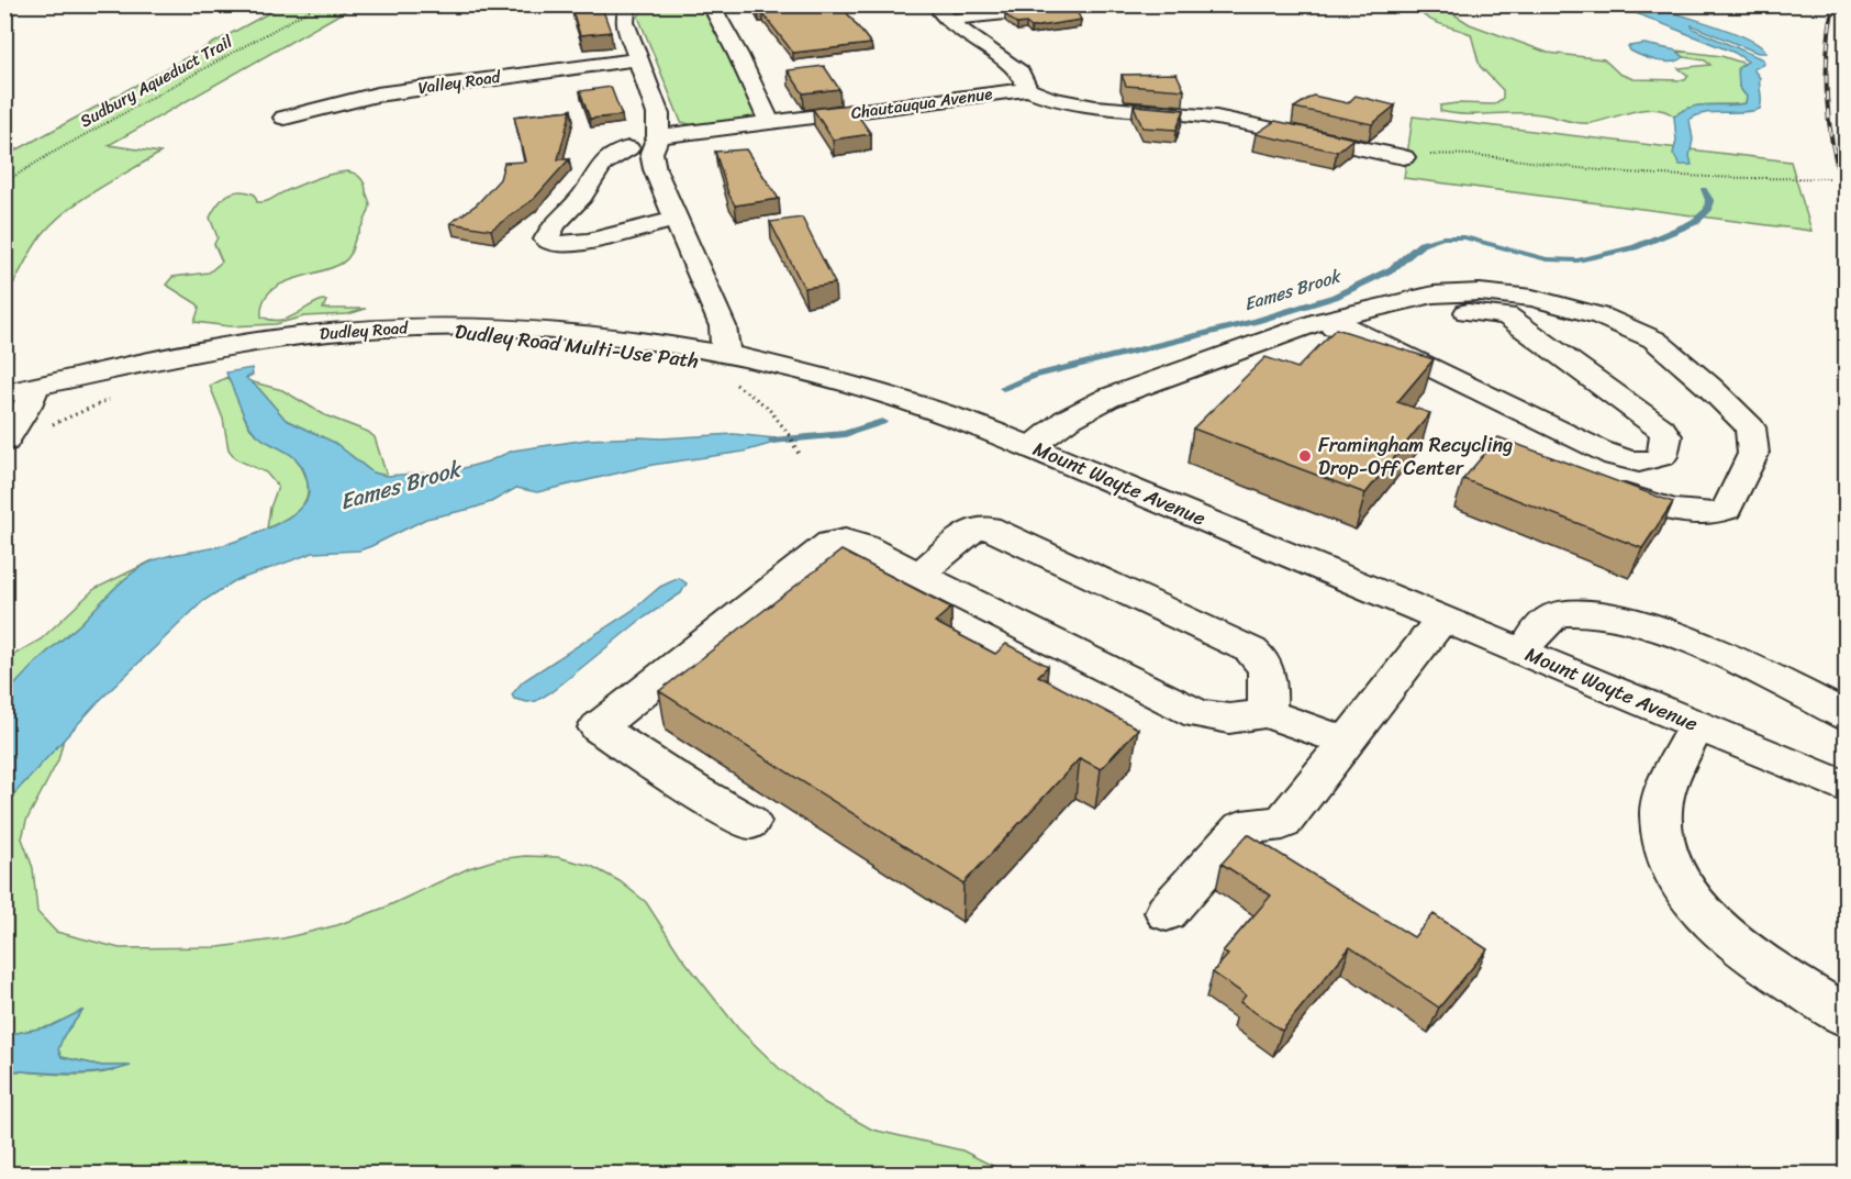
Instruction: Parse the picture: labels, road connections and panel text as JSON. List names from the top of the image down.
{
  "streets": {
    "street": [
      "Valley Road",
      "Chautauqua Avenue",
      "Dudley Road",
      "Mount Wayte Avenue"
    ],
    "path": ["Sudbury Aqueduct Trail"]
  },
  "crossings": [
    ["Dudley Road", "Mount Wayte Avenue"]
  ],
  "water": ["Eames Brook"],
  "places": ["Framingham Recycling Drop-Off Center"]
}
